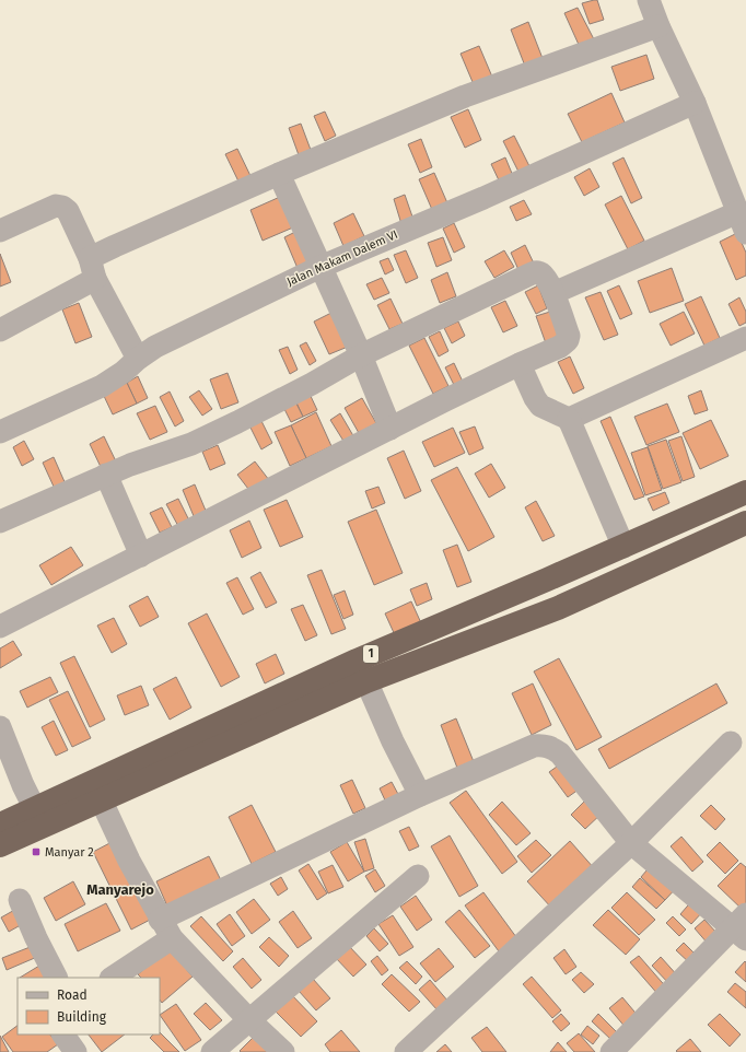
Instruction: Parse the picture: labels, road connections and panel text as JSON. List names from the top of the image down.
{
  "streets": {
    "highway": ["1"],
    "street": ["Jalan Makam Dalem VI"]
  },
  "districts": ["Manyarejo"],
  "places": {
    "transit": ["Manyar 2"]
  },
  "legend": ["Road", "Building"]
}
